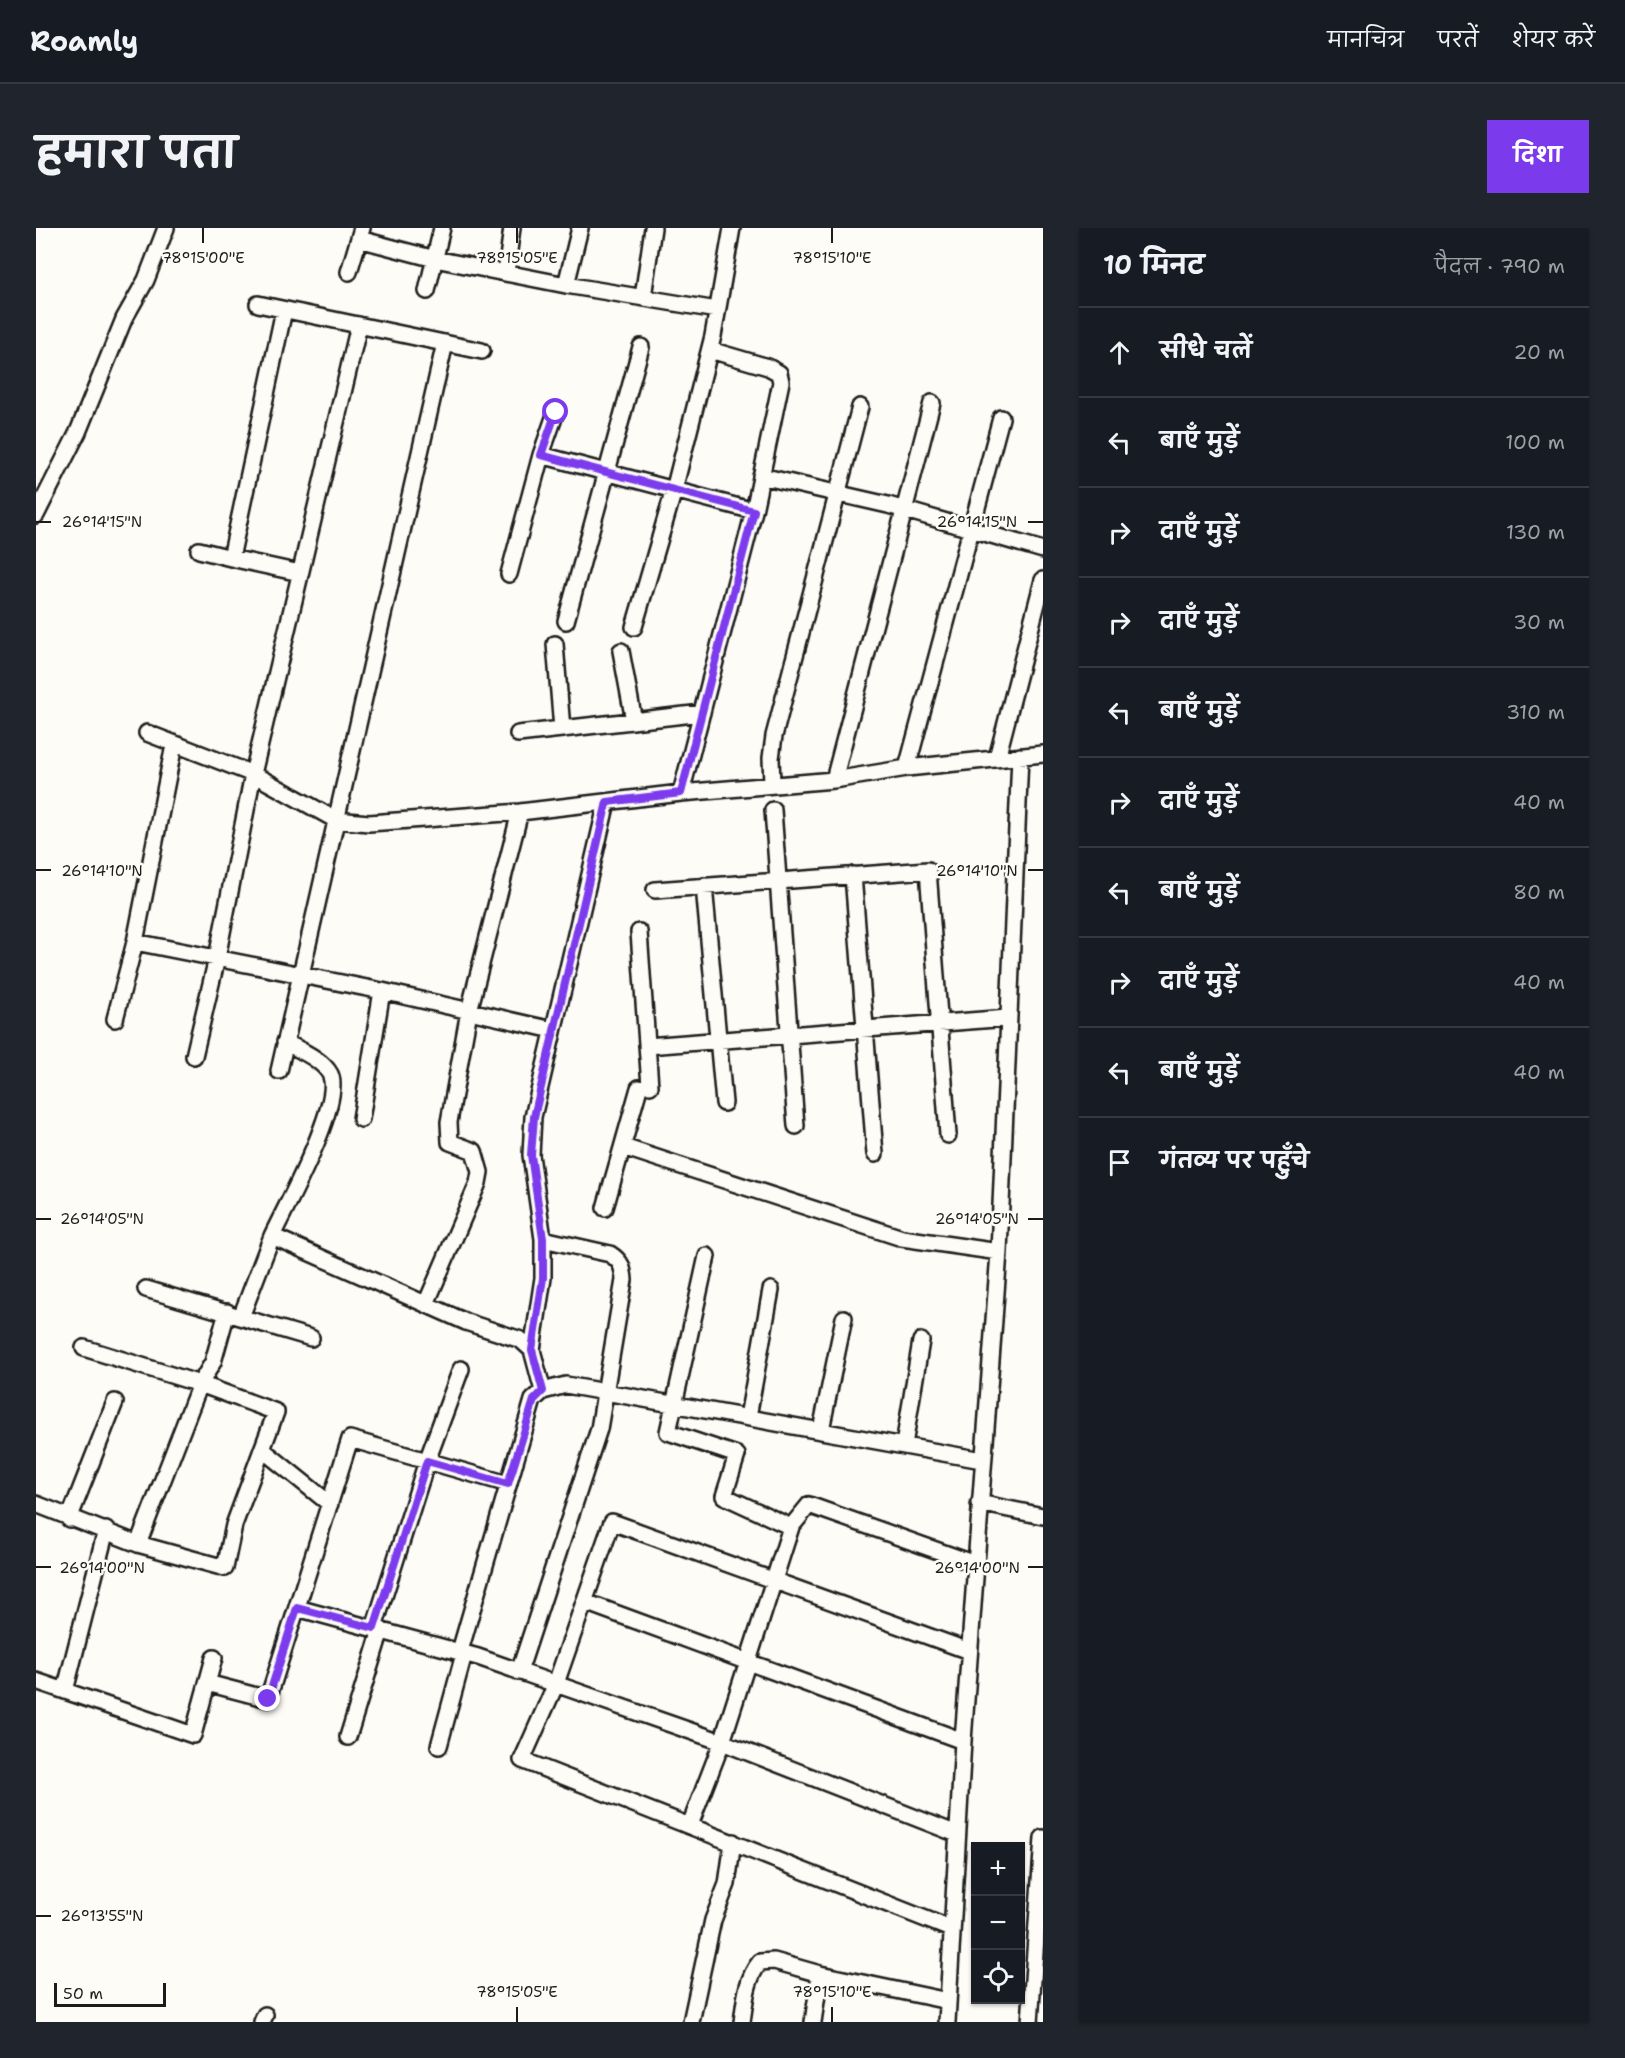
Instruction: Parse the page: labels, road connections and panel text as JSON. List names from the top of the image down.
{
  "scale_bar": "50 m",
  "page": {
    "header": "Roamly",
    "nav": ["मानचित्र", "परतें", "शेयर करें"],
    "title": "हमारा पता",
    "buttons": "दिशा",
    "heading": ["10 मिनट", "पैदल · 790 m"],
    "list": [
      ["सीधे चलें", "20 m"],
      ["बाएँ मुड़ें", "100 m"],
      ["दाएँ मुड़ें", "130 m"],
      ["दाएँ मुड़ें", "30 m"],
      ["बाएँ मुड़ें", "310 m"],
      ["दाएँ मुड़ें", "40 m"],
      ["बाएँ मुड़ें", "80 m"],
      ["दाएँ मुड़ें", "40 m"],
      ["बाएँ मुड़ें", "40 m"],
      "गंतव्य पर पहुँचे"
    ],
    "map_buttons": ["+", "−"],
    "scale": "50 m"
  },
  "coordinates": [
    "78°15'00\"E",
    "78°15'05\"E",
    "78°15'10\"E",
    "26°14'15\"N",
    "26°14'10\"N",
    "26°14'05\"N",
    "26°14'00\"N",
    "26°13'55\"N"
  ]
}
